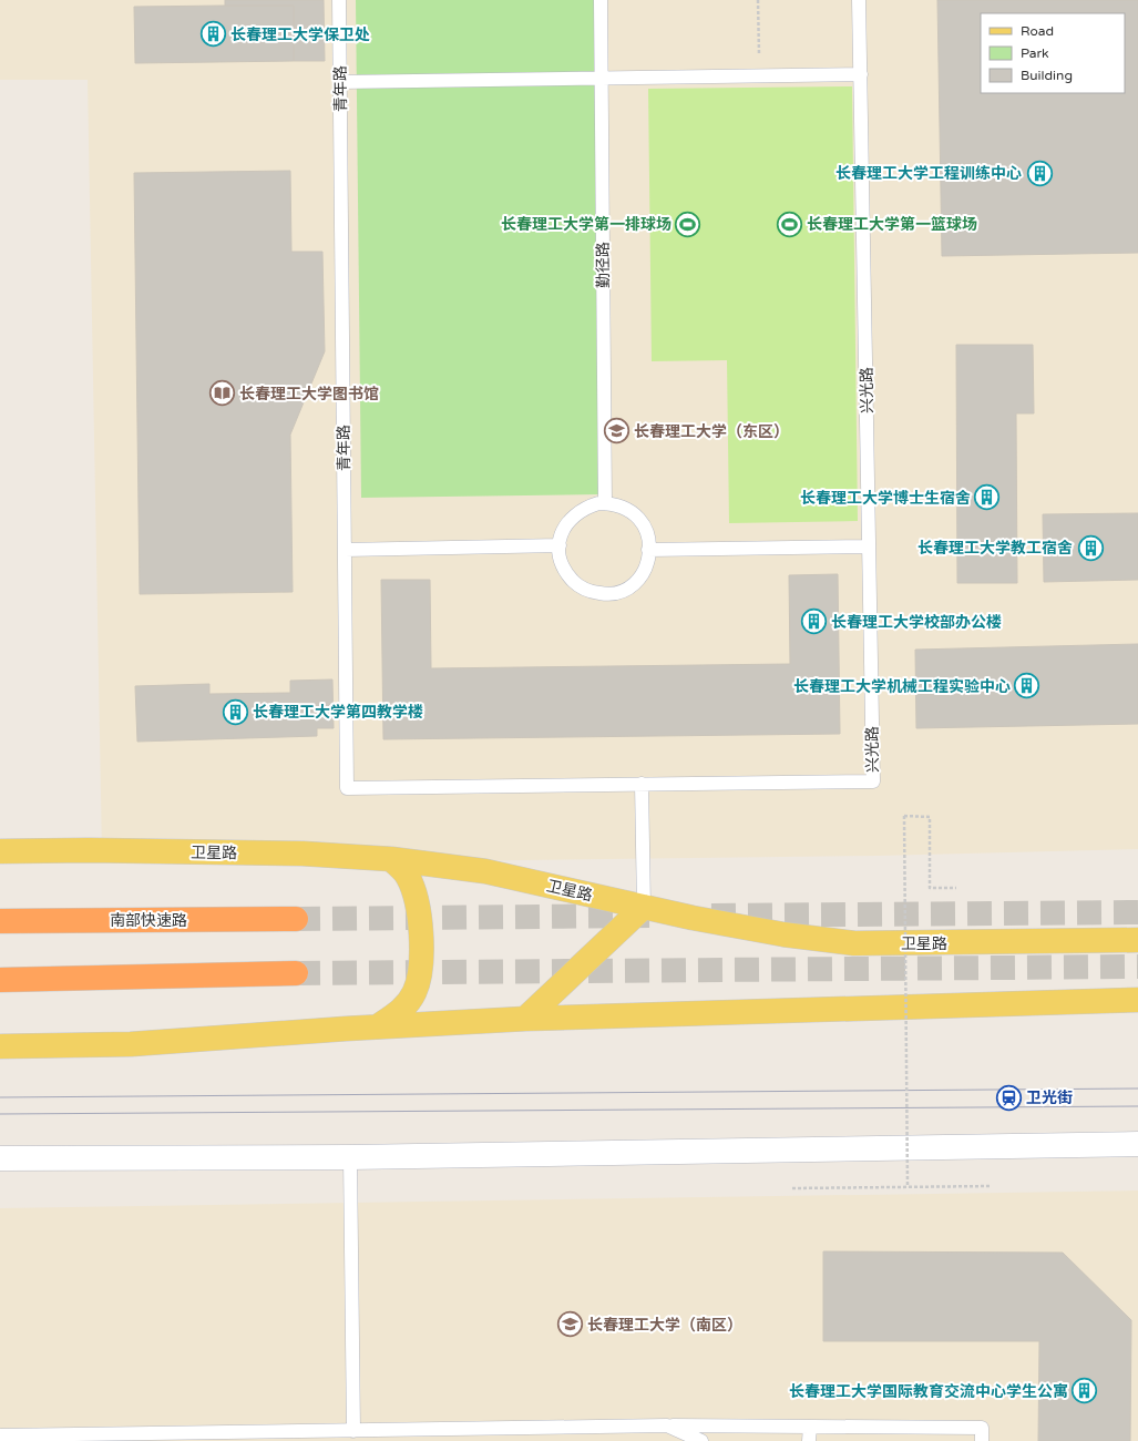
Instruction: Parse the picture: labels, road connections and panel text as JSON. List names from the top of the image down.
{
  "streets": {
    "highway": ["南部快速路"],
    "main road": ["卫星路"],
    "lane": ["青年路", "勤径路", "兴光路"]
  },
  "crossings": [
    ["青年路", "兴光路"]
  ],
  "places": {
    "building": [
      "长春理工大学保卫处",
      "长春理工大学工程训练中心",
      "长春理工大学博士生宿舍",
      "长春理工大学教工宿舍",
      "长春理工大学校部办公楼",
      "长春理工大学机械工程实验中心",
      "长春理工大学第四教学楼",
      "长春理工大学国际教育交流中心学生公寓"
    ],
    "sports": ["长春理工大学第一排球场", "长春理工大学第一篮球场"],
    "library": ["长春理工大学图书馆"],
    "school or university": ["长春理工大学（东区）", "长春理工大学（南区）"],
    "station": ["卫光街"]
  },
  "legend": ["Road", "Park", "Building"]
}
